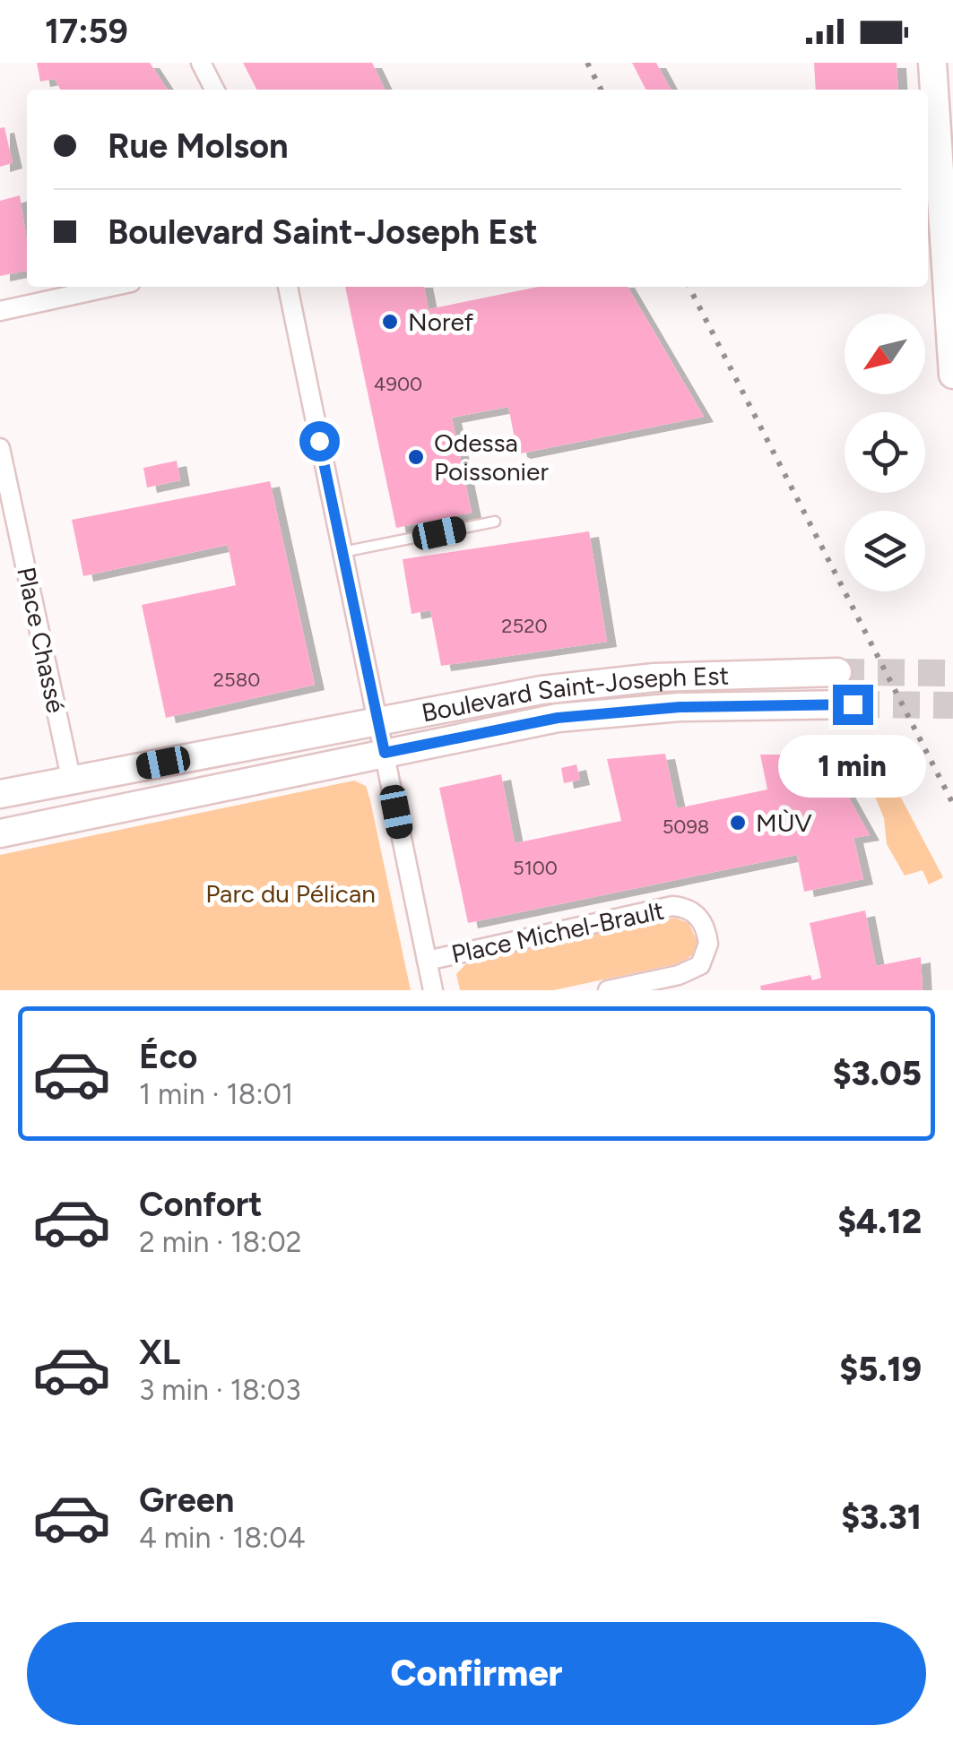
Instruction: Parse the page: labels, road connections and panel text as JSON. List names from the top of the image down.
{
  "streets": {
    "main road": ["Boulevard Saint-Joseph Est"],
    "street": ["Place Chassé", "Place Michel-Brault"]
  },
  "crossings": [
    ["Place Chassé", "Boulevard Saint-Joseph Est"]
  ],
  "parks": ["Parc du Pélican"],
  "places": ["Noref", "Odessa Poissonier", "MÙV"],
  "house_numbers": [
    "4900",
    "2520",
    "2580",
    "5098",
    "5100"
  ],
  "north": "bottom left",
  "page": {
    "status": "17:59",
    "banner": ["Rue Molson", "Boulevard Saint-Joseph Est"],
    "bubble": "1 min",
    "list": [
      {
        "name": "Éco",
        "note": "1 min · 18:01",
        "value": "$3.05"
      },
      {
        "name": "Confort",
        "note": "2 min · 18:02",
        "value": "$4.12"
      },
      {
        "name": "XL",
        "note": "3 min · 18:03",
        "value": "$5.19"
      },
      {
        "name": "Green",
        "note": "4 min · 18:04",
        "value": "$3.31"
      }
    ],
    "buttons": "Confirmer"
  }
}
